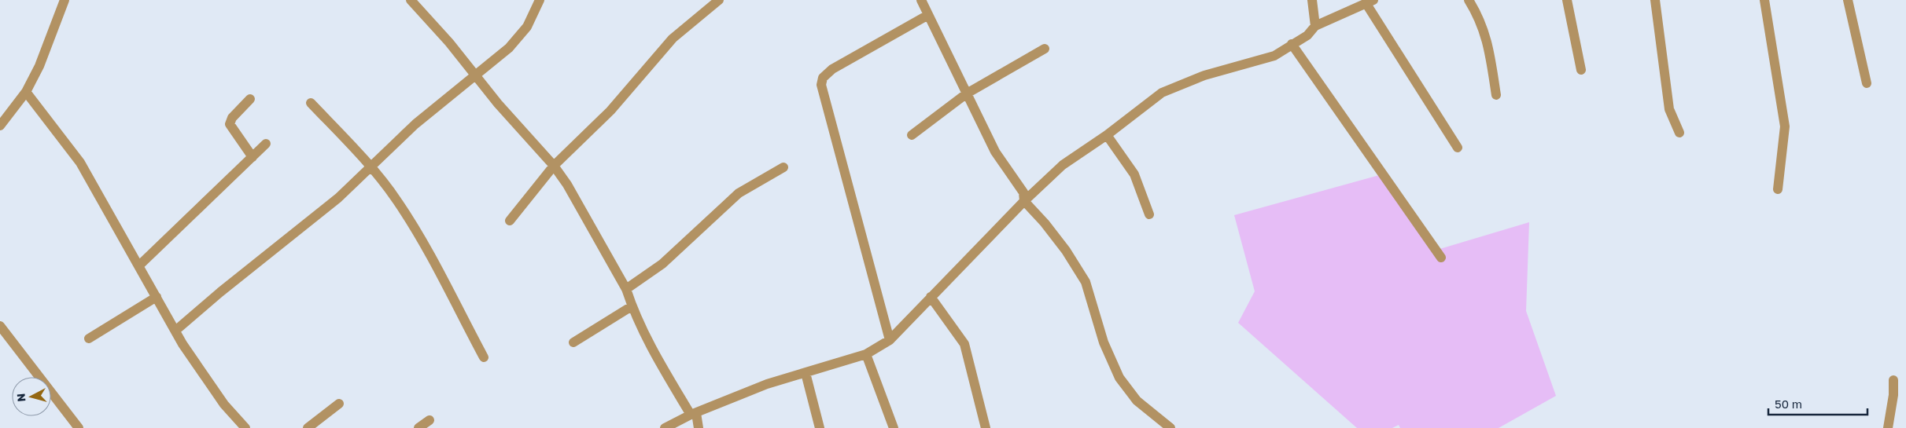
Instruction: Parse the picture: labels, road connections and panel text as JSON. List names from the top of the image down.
{
  "scale_bar": "50 m",
  "north": "left"
}
